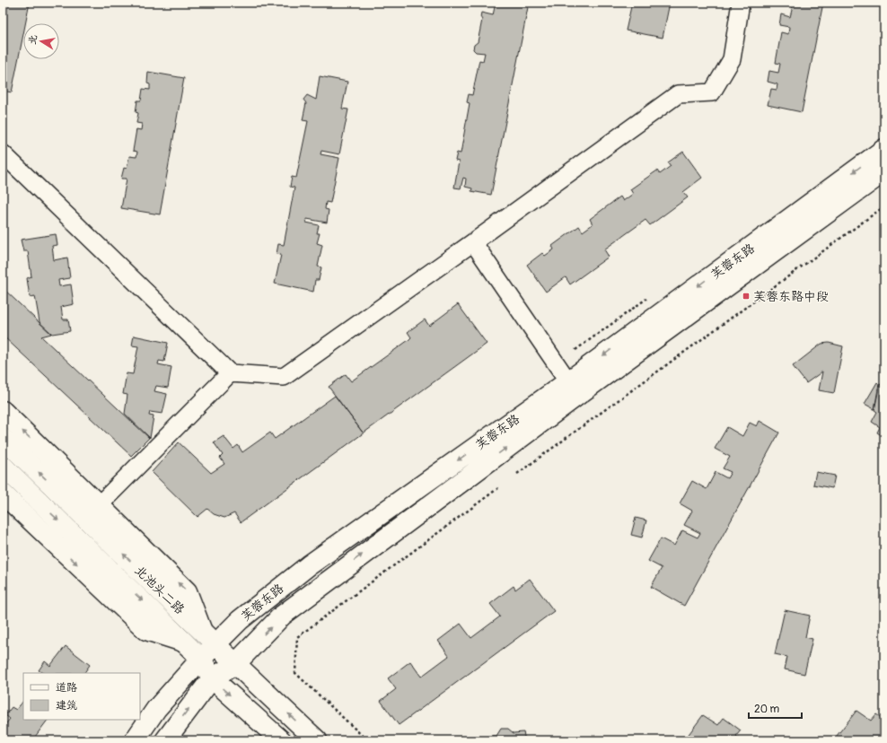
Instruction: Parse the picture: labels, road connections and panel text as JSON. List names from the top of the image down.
{
  "streets": {
    "main road": ["芙蓉东路", "北池头二路"]
  },
  "crossings": [
    ["芙蓉东路", "北池头二路"]
  ],
  "places": {
    "transit": ["芙蓉东路中段"]
  },
  "legend": ["道路", "建筑"],
  "scale_bar": "20 m",
  "north": "left"
}
